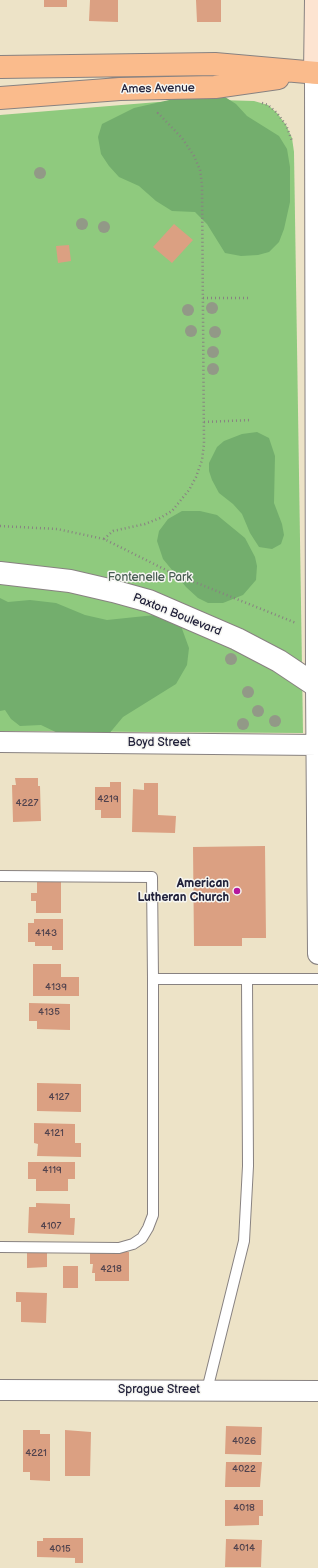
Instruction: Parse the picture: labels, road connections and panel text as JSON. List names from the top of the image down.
{
  "streets": {
    "main road": ["Ames Avenue"],
    "street": ["Paxton Boulevard", "Boyd Street", "Sprague Street"]
  },
  "parks": ["Fontenelle Park"],
  "places": ["American Lutheran Church"],
  "house_numbers": [
    "4219",
    "4227",
    "4143",
    "4139",
    "4135",
    "4127",
    "4121",
    "4119",
    "4107",
    "4218",
    "4026",
    "4221",
    "4022",
    "4018",
    "4014",
    "4015"
  ]
}
